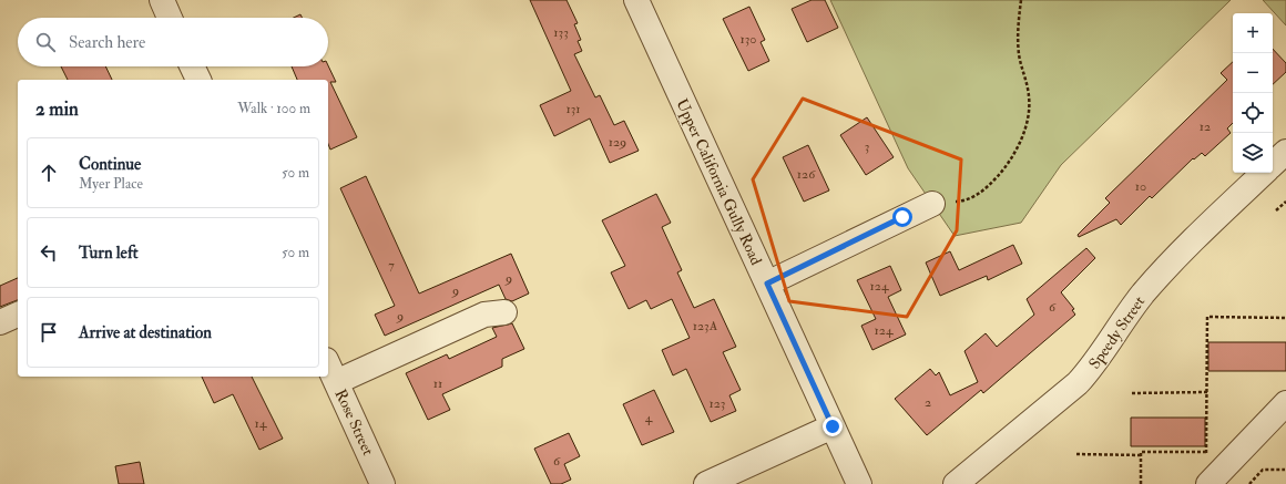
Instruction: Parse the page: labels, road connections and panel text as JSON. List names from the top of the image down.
{
  "streets": {
    "street": ["Upper California Gully Road", "Speedy Street", "Rose Street"]
  },
  "house_numbers": [
    "133",
    "130",
    "131",
    "12",
    "129",
    "3",
    "126",
    "10",
    "7",
    "9",
    "124",
    "9",
    "6",
    "9",
    "123A",
    "124",
    "11",
    "2",
    "123",
    "4",
    "14",
    "6"
  ],
  "page": {
    "map_buttons": ["+", "−"],
    "search": "Search here",
    "heading": ["2 min", "Walk · 100 m"],
    "list": [
      ["Continue", "Myer Place", "50 m"],
      ["Turn left", "50 m"],
      "Arrive at destination"
    ]
  }
}
